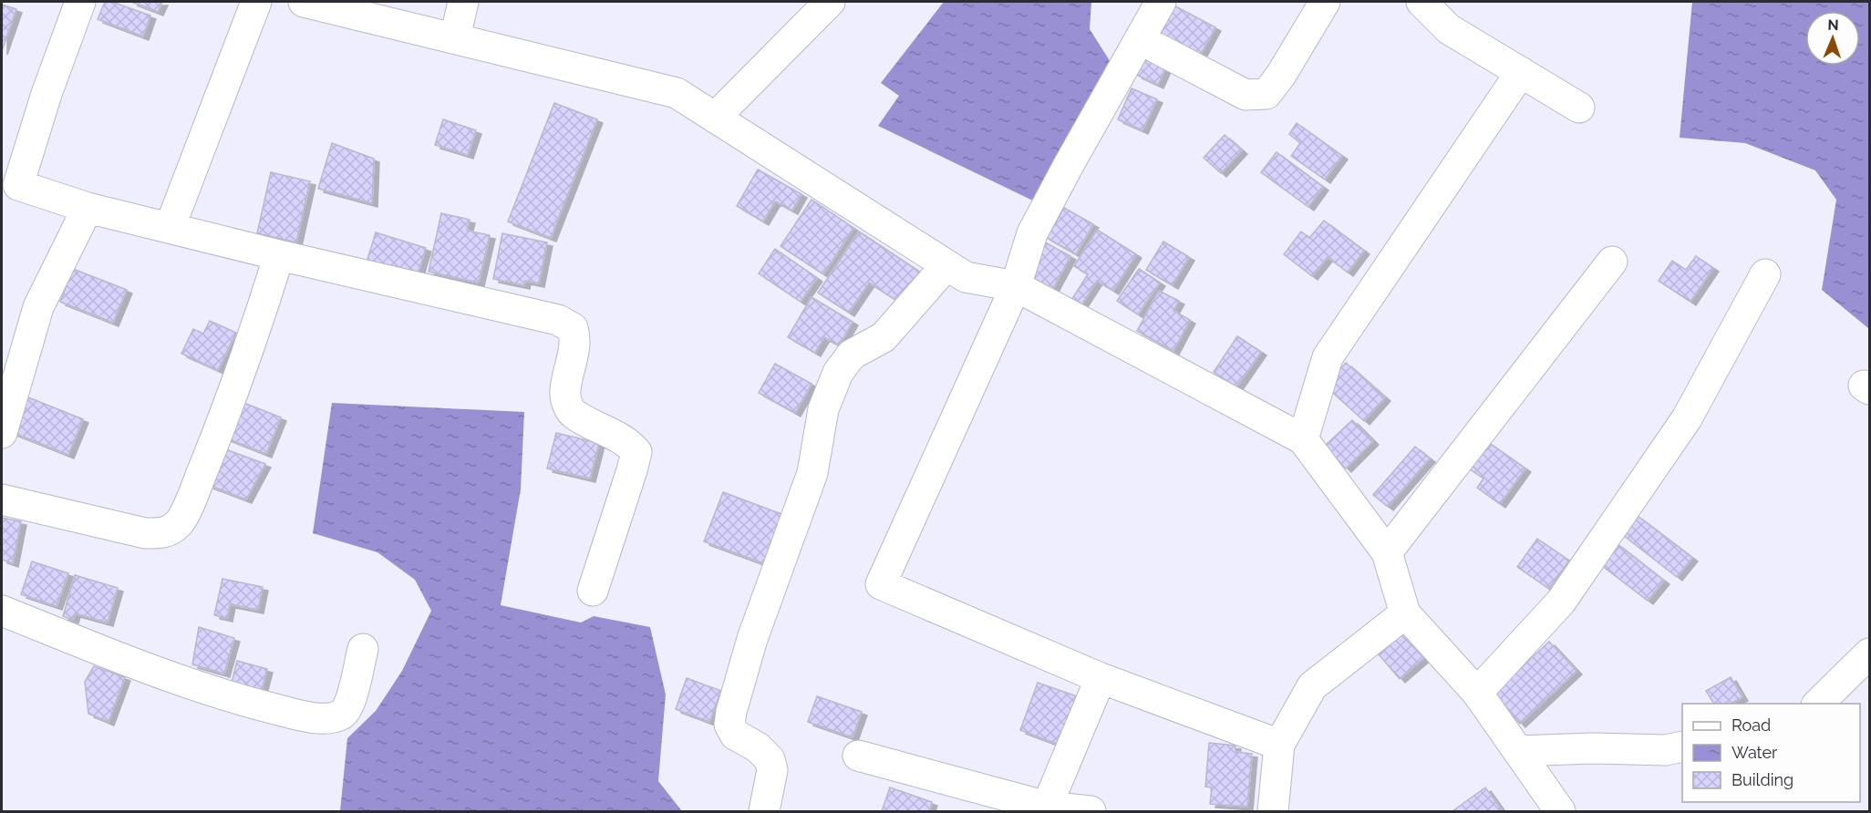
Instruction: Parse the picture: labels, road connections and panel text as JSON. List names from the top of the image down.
{
  "legend": ["Road", "Water", "Building"],
  "north": "top"
}
